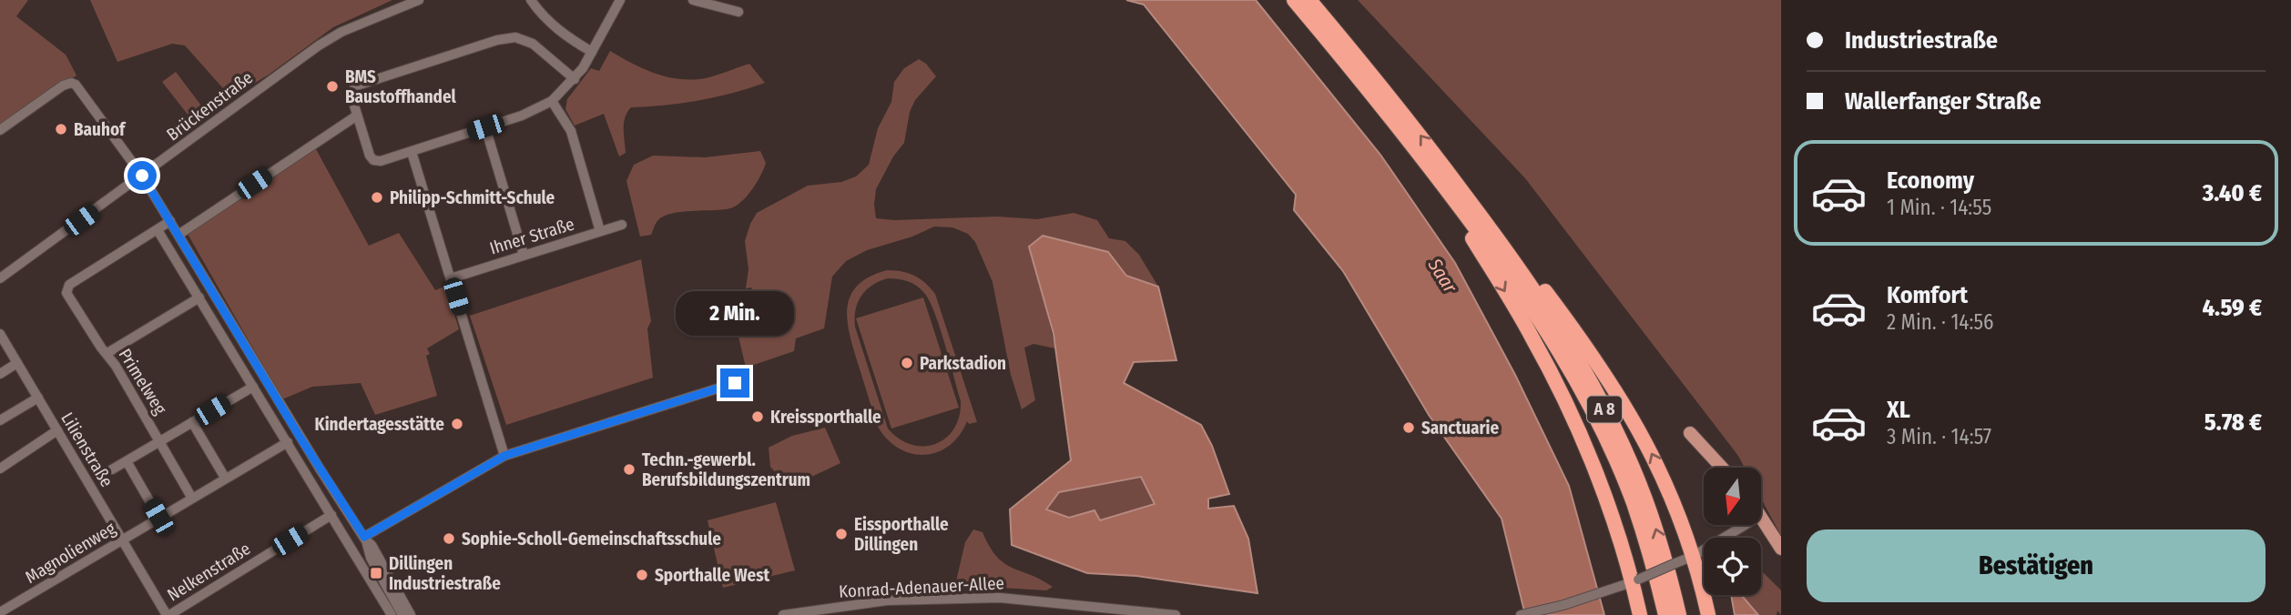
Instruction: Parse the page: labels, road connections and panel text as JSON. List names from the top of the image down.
{
  "streets": {
    "highway": ["A 8"],
    "street": [
      "Brückenstraße",
      "Ihner Straße",
      "Primelweg",
      "Lilienstraße",
      "Magnolienweg",
      "Nelkenstraße",
      "Konrad-Adenauer-Allee"
    ]
  },
  "crossings": [
    ["Primelweg", "Magnolienweg"],
    ["Lilienstraße", "Magnolienweg"],
    ["Lilienstraße", "Nelkenstraße"]
  ],
  "water": ["Saar"],
  "places": {
    "other": [
      "BMS Baustoffhandel",
      "Bauhof",
      "Philipp-Schmitt-Schule",
      "Parkstadion",
      "Kreissporthalle",
      "Kindertagesstätte",
      "Sanctuarie",
      "Techn.-gewerbl. Berufsbildungszentrum",
      "Eissporthalle Dillingen",
      "Sophie-Scholl-Gemeinschaftsschule",
      "Sporthalle West"
    ],
    "transit": ["Dillingen Industriestraße"]
  },
  "north": "bottom",
  "page": {
    "banner": ["Industriestraße", "Wallerfanger Straße"],
    "list": [
      {
        "name": "Economy",
        "note": "1 Min. · 14:55",
        "value": "3.40 €"
      },
      {
        "name": "Komfort",
        "note": "2 Min. · 14:56",
        "value": "4.59 €"
      },
      {
        "name": "XL",
        "note": "3 Min. · 14:57",
        "value": "5.78 €"
      }
    ],
    "bubble": "2 Min.",
    "buttons": "Bestätigen"
  }
}
